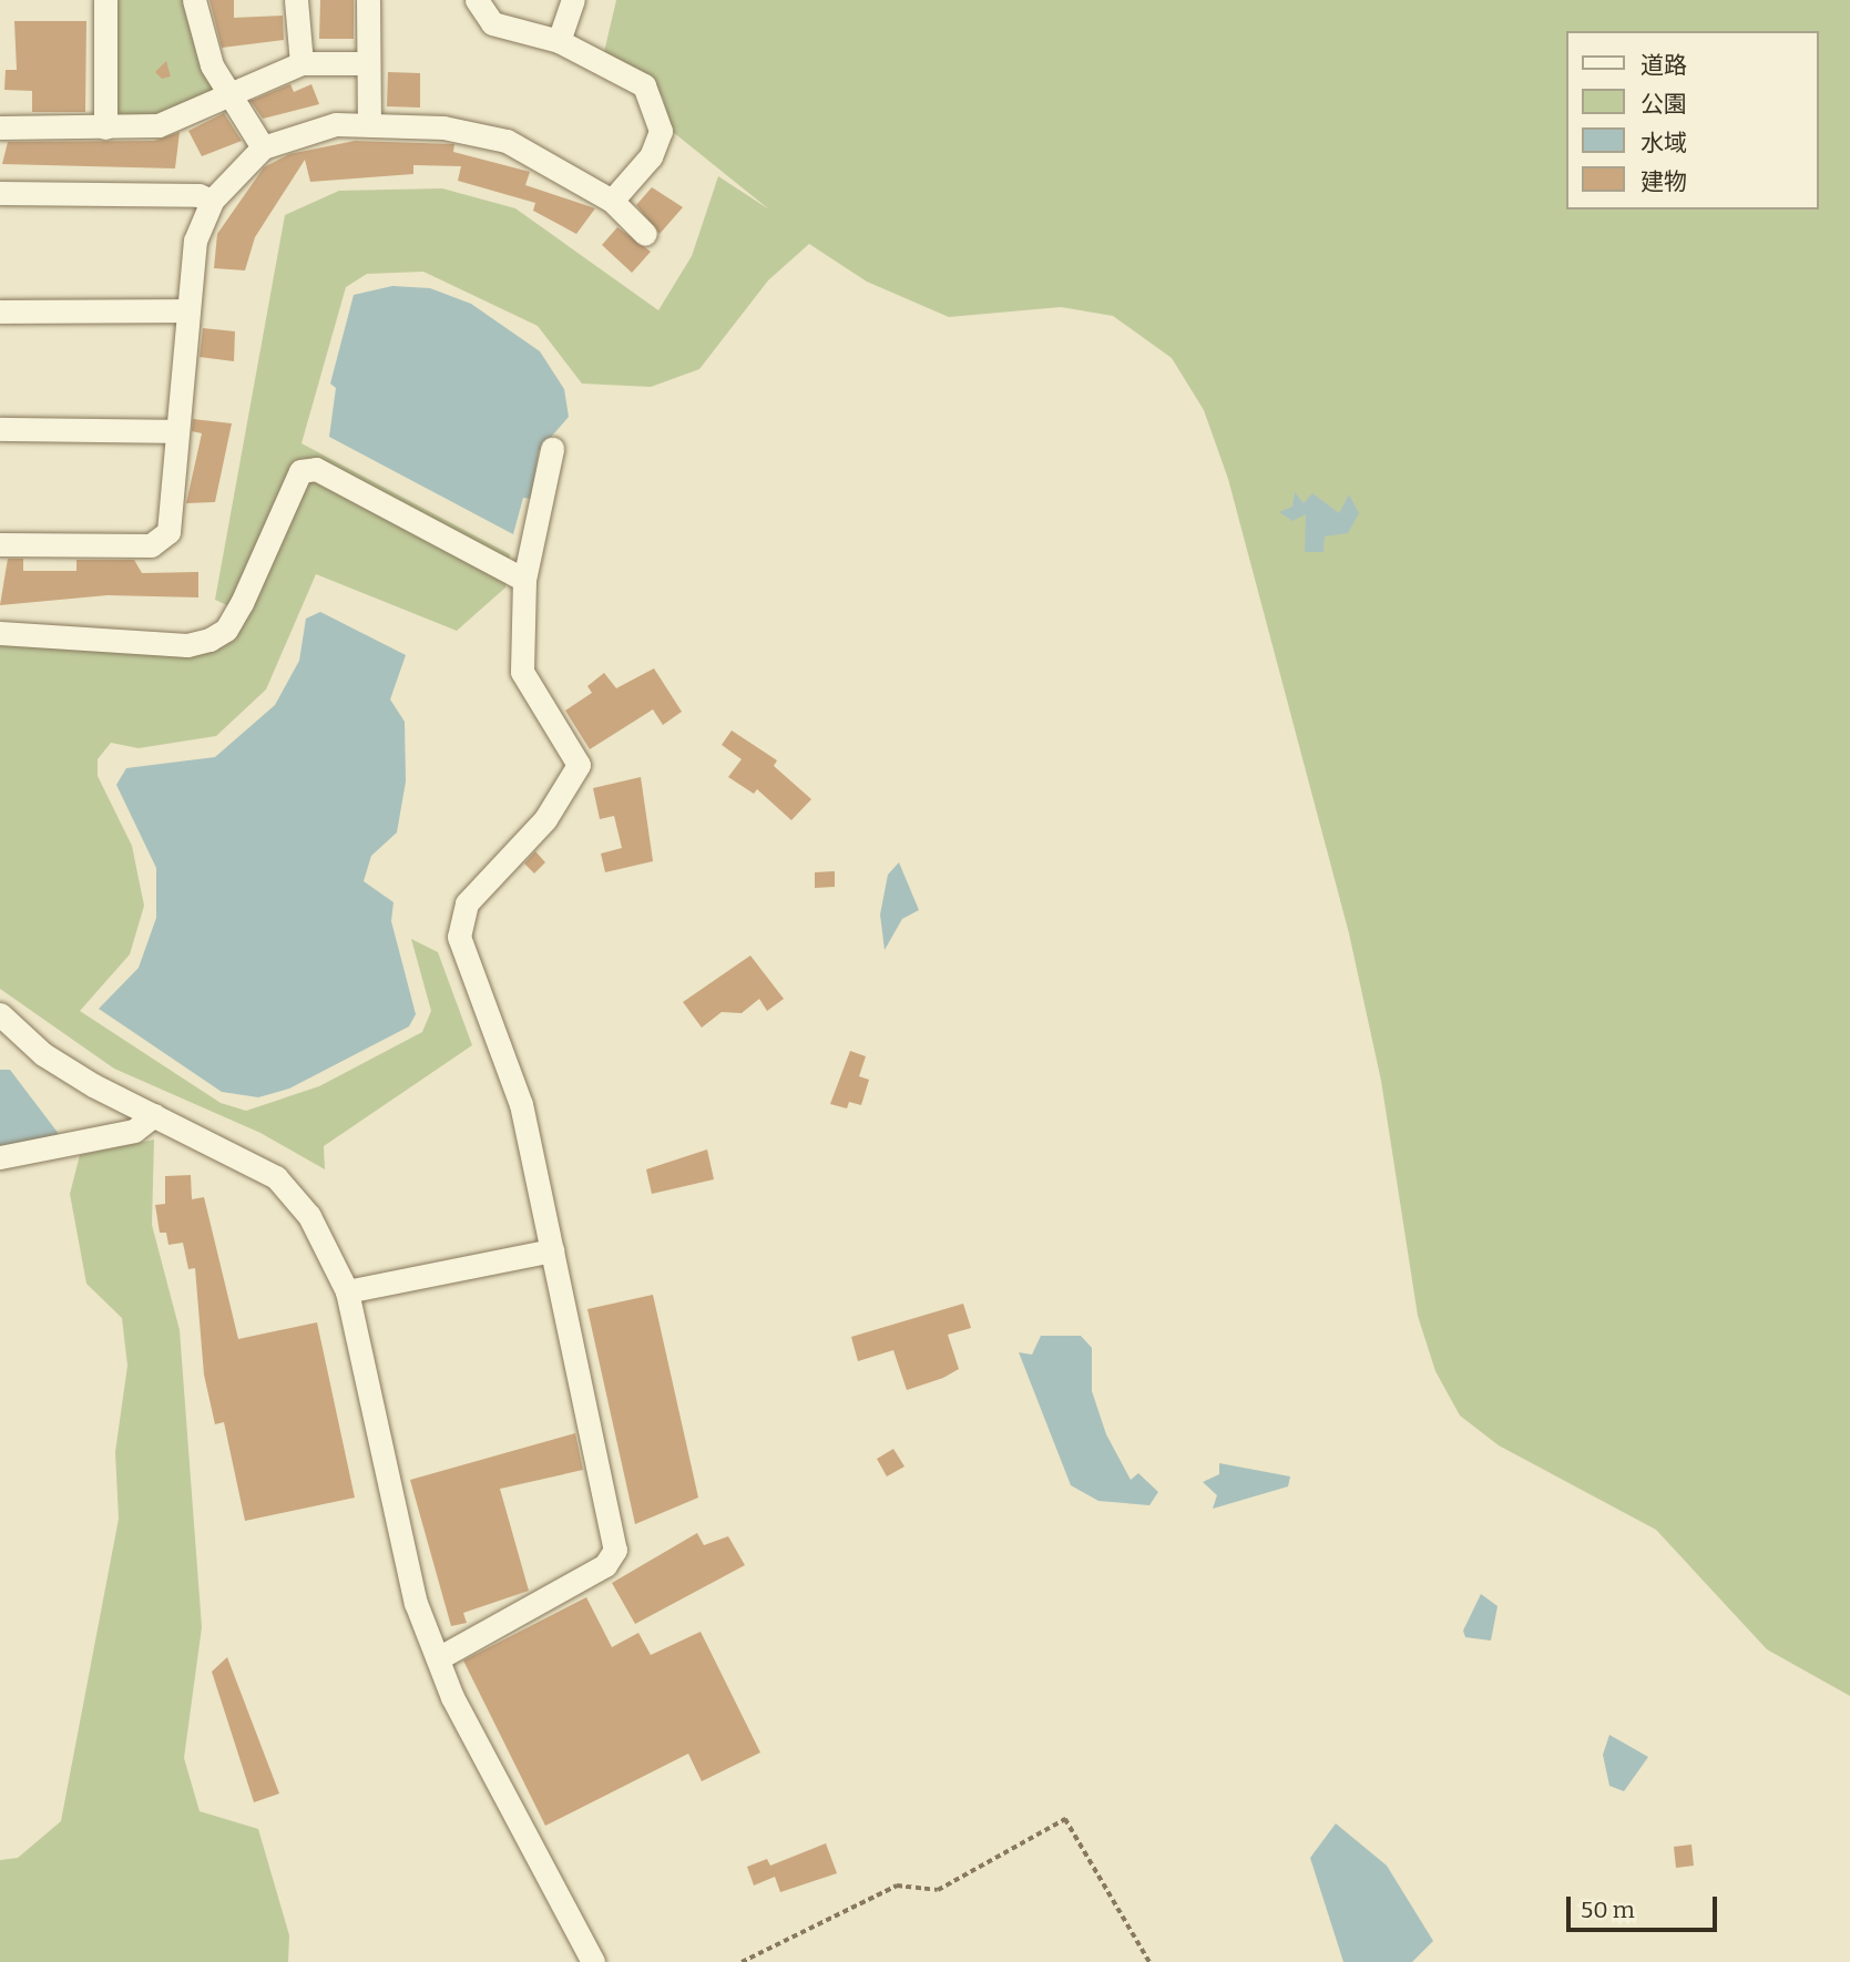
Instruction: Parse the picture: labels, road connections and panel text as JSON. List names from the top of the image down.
{
  "legend": [
    "道路",
    "公園",
    "水域",
    "建物"
  ],
  "scale_bar": "50 m"
}
